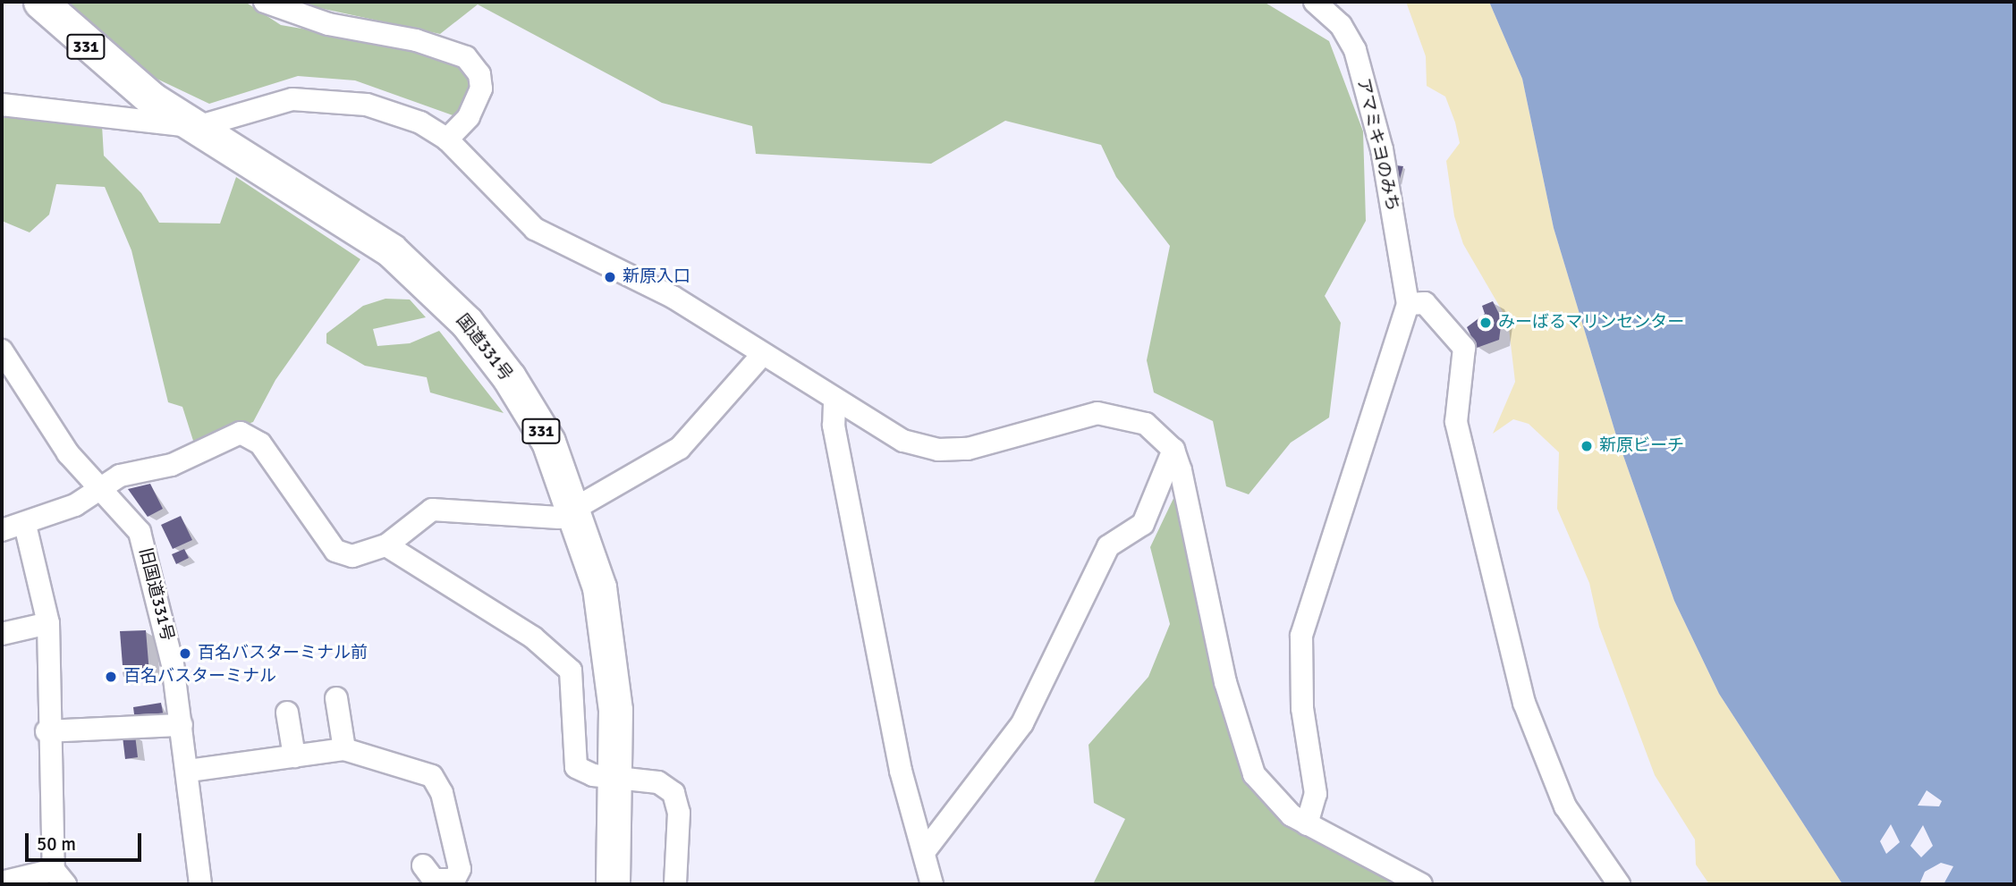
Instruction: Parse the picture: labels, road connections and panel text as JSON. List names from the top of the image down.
{
  "streets": {
    "highway": ["331", "国道331号"],
    "street": ["アマミキヨのみち", "旧国道331号"]
  },
  "places": [
    "新原入口",
    "みーばるマリンセンター",
    "新原ビーチ",
    "百名バスターミナル前",
    "百名バスターミナル"
  ],
  "scale_bar": "50 m"
}
